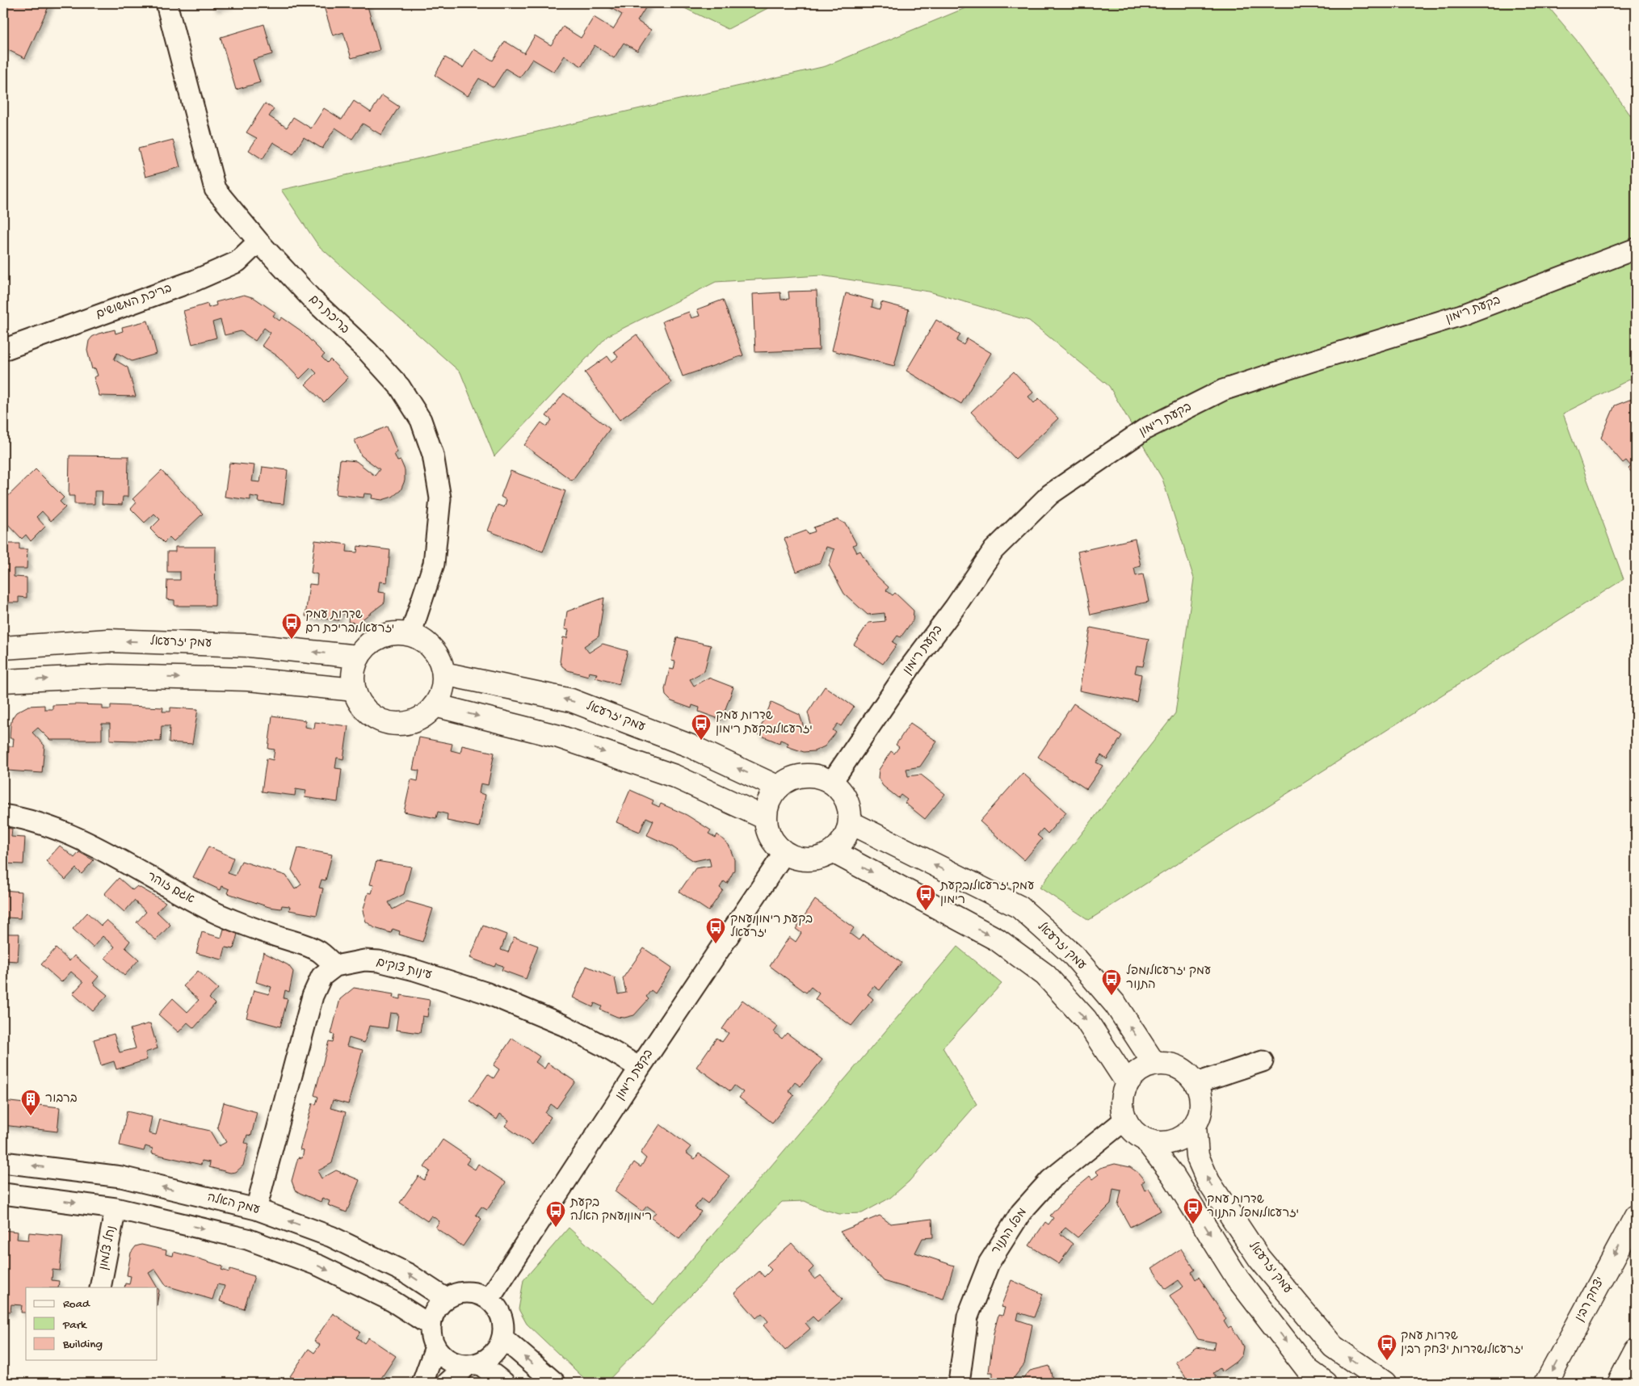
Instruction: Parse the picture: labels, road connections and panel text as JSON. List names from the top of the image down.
{
  "streets": {
    "main road": ["עמק יזרעאל", "יצחק רבין"],
    "street": [
      "בריכת המשושים",
      "בקעת רימון",
      "בריכת רם",
      "אגם זוהר",
      "עינות צוקים",
      "עמק האלה",
      "מפל התנור",
      "נחל צלמון"
    ]
  },
  "crossings": [
    ["בריכת המשושים", "בריכת רם"],
    ["בקעת רימון", "עמק יזרעאל"],
    ["בקעת רימון", "עינות צוקים"],
    ["בקעת רימון", "עמק האלה"],
    ["בריכת רם", "עמק יזרעאל"],
    ["עמק יזרעאל", "מפל התנור"],
    ["אגם זוהר", "עינות צוקים"]
  ],
  "one_way": ["יצחק רבין"],
  "places": {
    "bus stop": [
      "שדרות עמק יזרעאל/בריכת רם",
      "שדרות עמק יזרעאל/בקעת רימון",
      "עמק יזרעאל/בקעת רימון",
      "בקעת רימון/עמק יזרעאל",
      "עמק יזרעאל/מפל התנור",
      "שדרות עמק יזרעאל/מפל התנור",
      "בקעת רימון/עמק האלה",
      "שדרות עמק יזרעאל/שדרות יצחק רבין"
    ],
    "building": ["ברבור"]
  },
  "legend": ["Road", "Park", "Building"]
}
